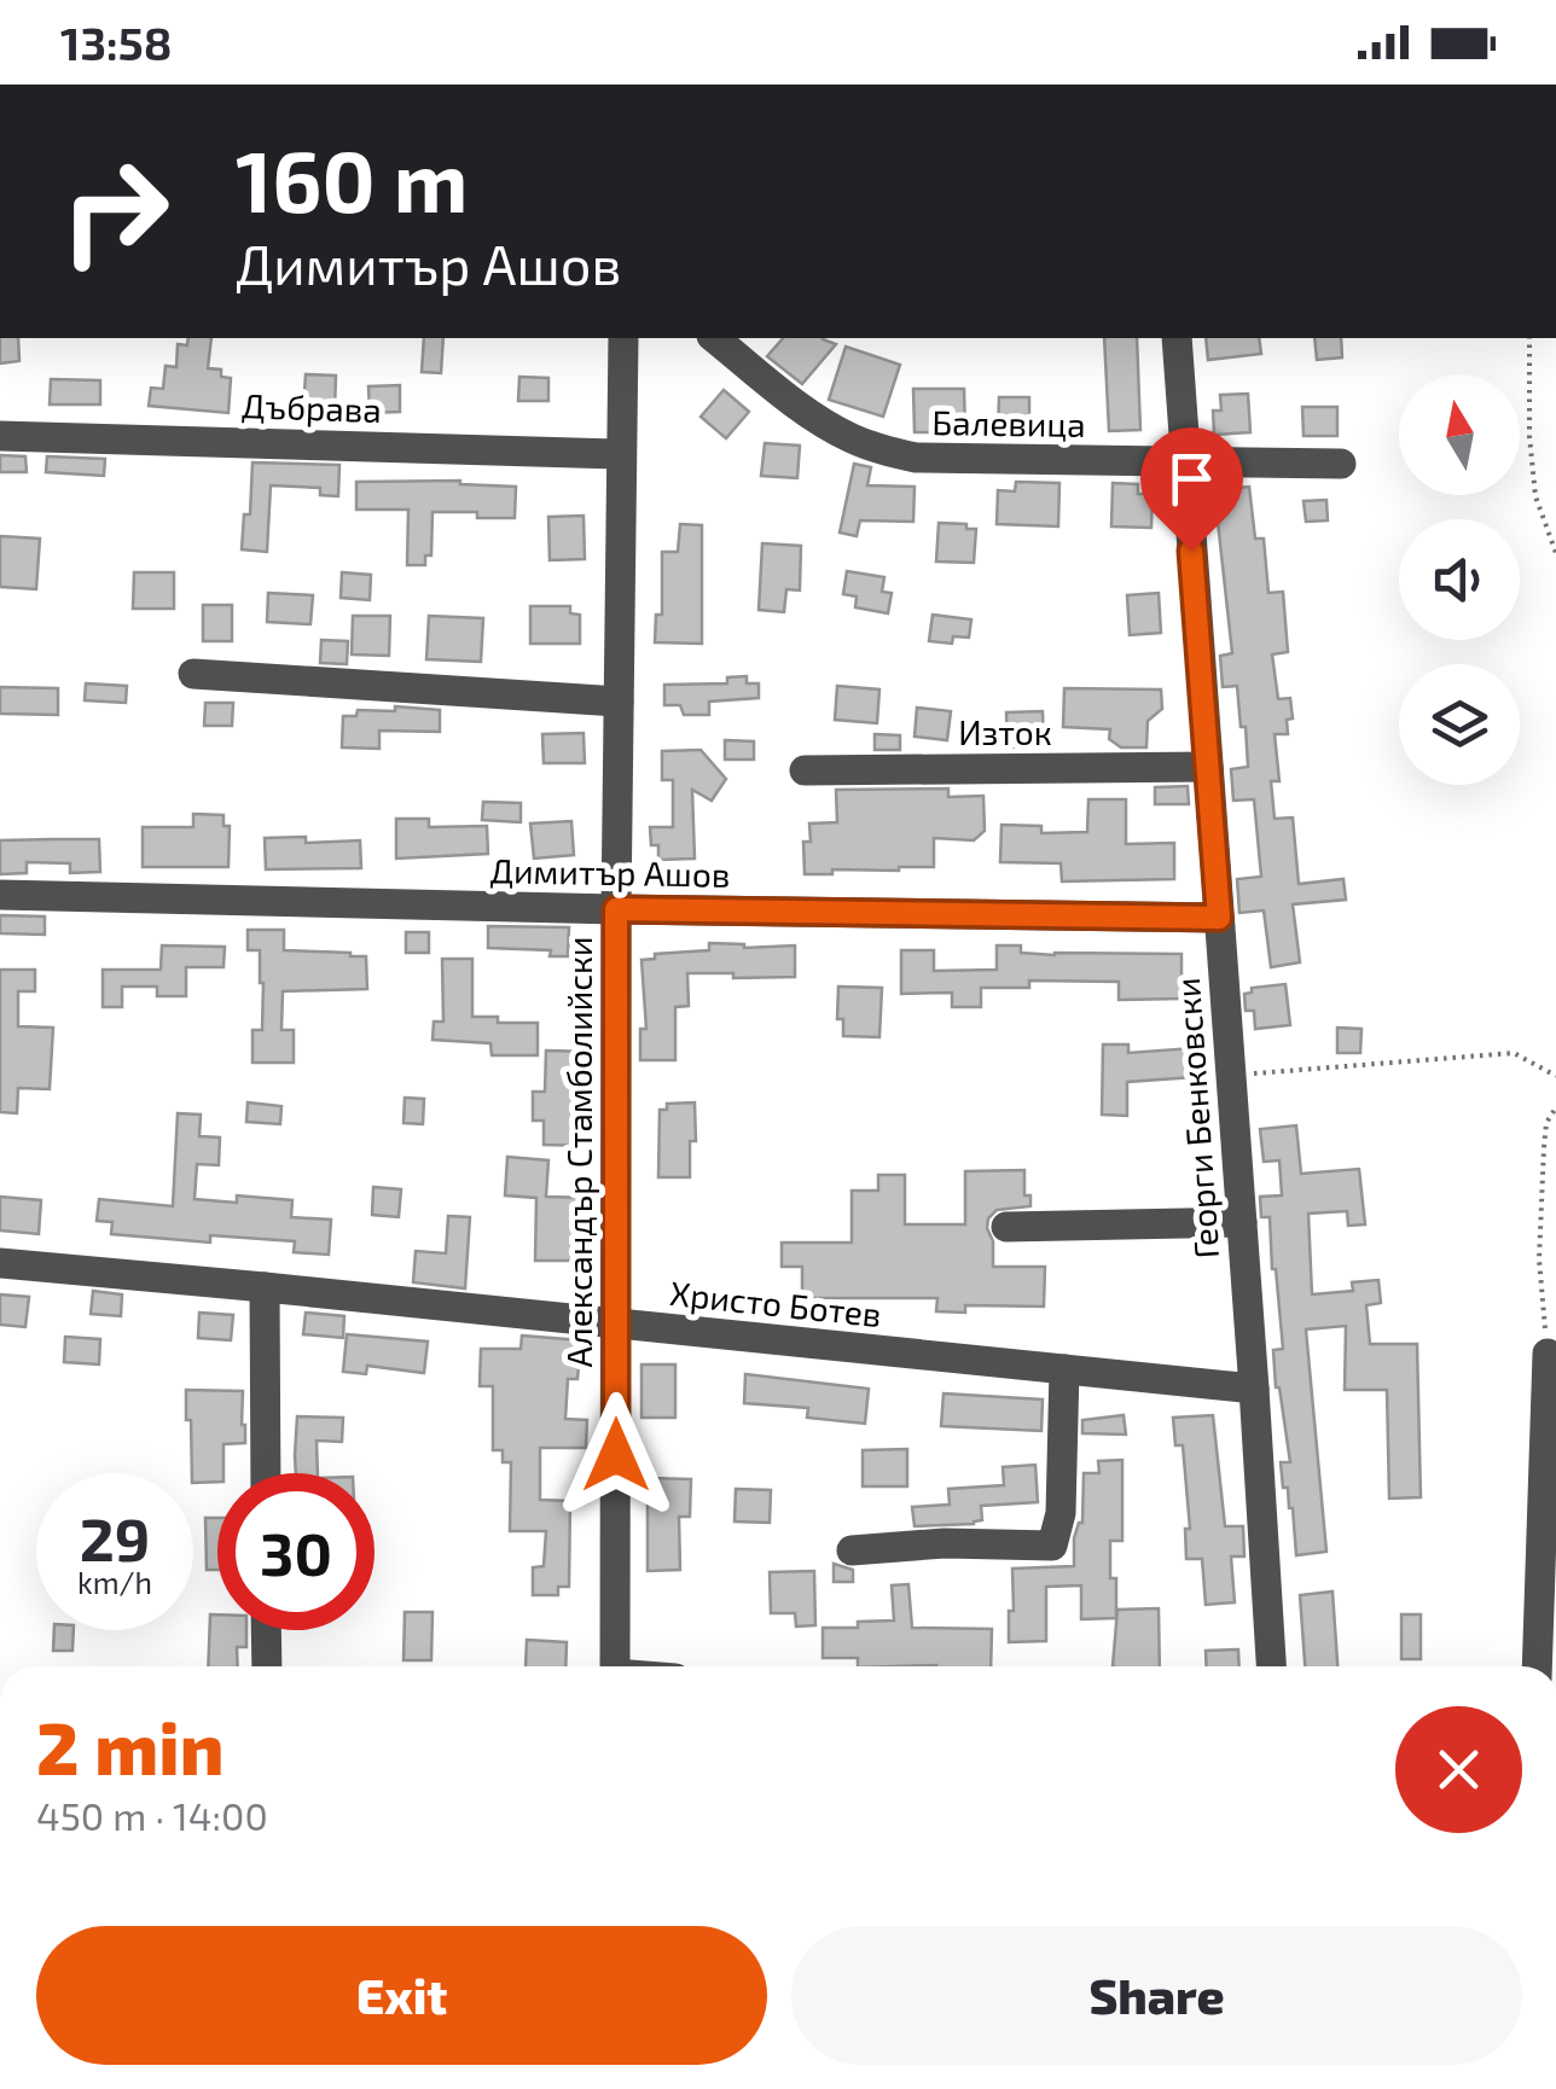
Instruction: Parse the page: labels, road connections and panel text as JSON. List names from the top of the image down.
{
  "streets": {
    "street": [
      "Дъбрава",
      "Балевица",
      "Изток",
      "Димитър Ашов",
      "Георги Бенковски",
      "Александър Стамболийски",
      "Христо Ботев"
    ]
  },
  "crossings": [
    ["Дъбрава", "Александър Стамболийски"],
    ["Балевица", "Георги Бенковски"],
    ["Изток", "Георги Бенковски"],
    ["Димитър Ашов", "Георги Бенковски"],
    ["Димитър Ашов", "Александър Стамболийски"],
    ["Георги Бенковски", "Христо Ботев"],
    ["Александър Стамболийски", "Христо Ботев"]
  ],
  "north": "top",
  "page": {
    "status": "13:58",
    "turn": ["160 m", "Димитър Ашов"],
    "speed": "29 km/h",
    "limit": "30",
    "heading": ["2 min", "450 m · 14:00"],
    "buttons": ["Exit", "Share"]
  }
}
